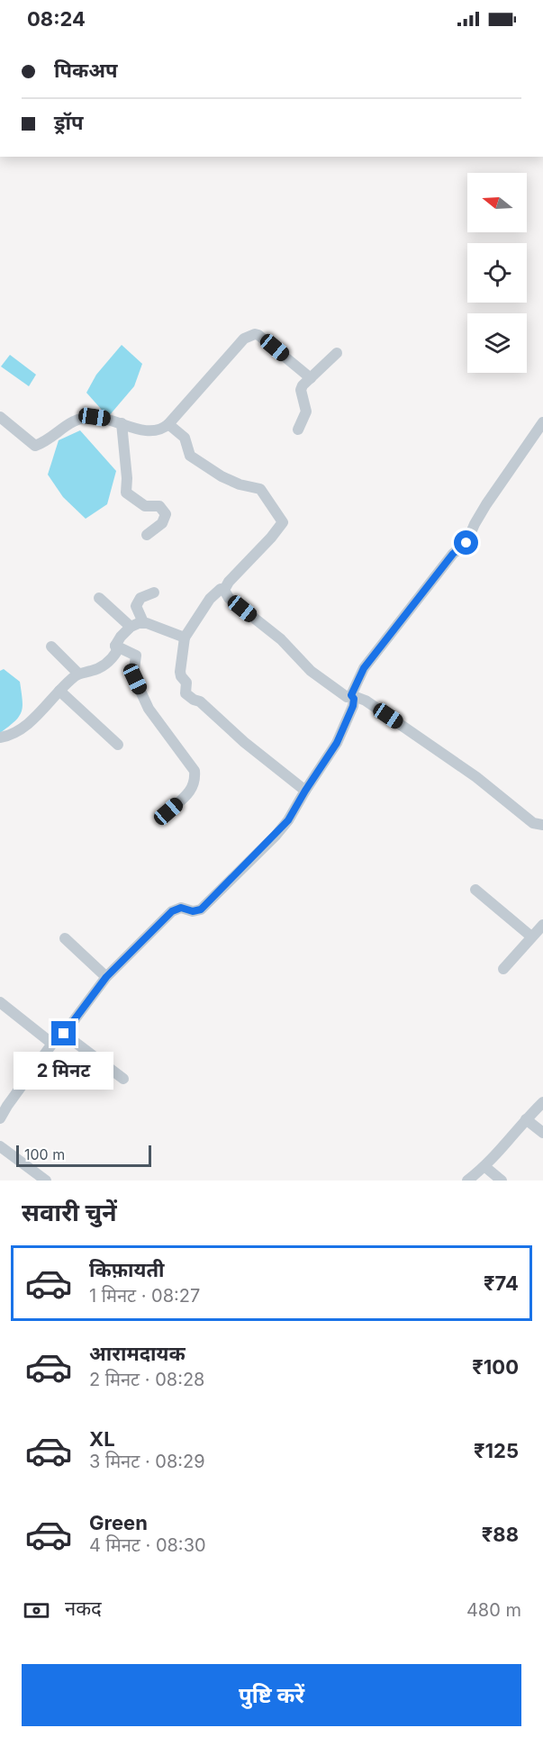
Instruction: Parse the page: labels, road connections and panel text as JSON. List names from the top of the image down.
{
  "scale_bar": "100 m",
  "north": "left",
  "page": {
    "status": "08:24",
    "banner": ["पिकअप", "ड्रॉप"],
    "bubble": "2 मिनट",
    "scale": "100 m",
    "heading": "सवारी चुनें",
    "list": [
      {
        "name": "किफ़ायती",
        "note": "1 मिनट · 08:27",
        "value": "₹74"
      },
      {
        "name": "आरामदायक",
        "note": "2 मिनट · 08:28",
        "value": "₹100"
      },
      {
        "name": "XL",
        "note": "3 मिनट · 08:29",
        "value": "₹125"
      },
      {
        "name": "Green",
        "note": "4 मिनट · 08:30",
        "value": "₹88"
      }
    ],
    "pay": ["नकद", "480 m"],
    "buttons": "पुष्टि करें"
  }
}
